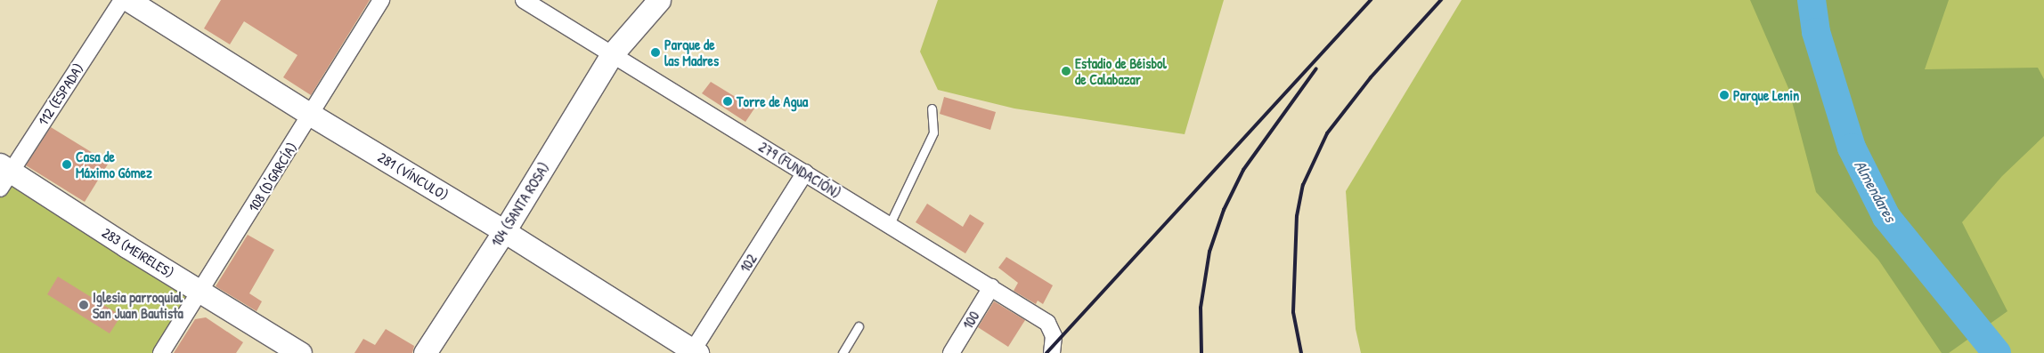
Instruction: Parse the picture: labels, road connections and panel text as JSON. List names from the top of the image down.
{
  "streets": {
    "main road": ["281 (VÍNCULO)", "104 (SANTA ROSA)", "283 (MEIRELES)"],
    "street": [
      "112 (ESPADA)",
      "279 (FUNDACIÓN)",
      "108 (D'GARCÍA)",
      "102",
      "100"
    ]
  },
  "crossings": [
    ["112 (ESPADA)", "283 (MEIRELES)"],
    ["279 (FUNDACIÓN)", "104 (SANTA ROSA)"],
    ["279 (FUNDACIÓN)", "102"],
    ["279 (FUNDACIÓN)", "100"],
    ["281 (VÍNCULO)", "108 (D'GARCÍA)"],
    ["281 (VÍNCULO)", "104 (SANTA ROSA)"],
    ["281 (VÍNCULO)", "102"],
    ["108 (D'GARCÍA)", "283 (MEIRELES)"]
  ],
  "water": ["Almendares"],
  "places": [
    "Parque de las Madres",
    "Estadio de Béisbol de Calabazar",
    "Parque Lenin",
    "Torre de Agua",
    "Casa de Máximo Gómez",
    "Iglesia parroquial San Juan Bautista"
  ]
}
